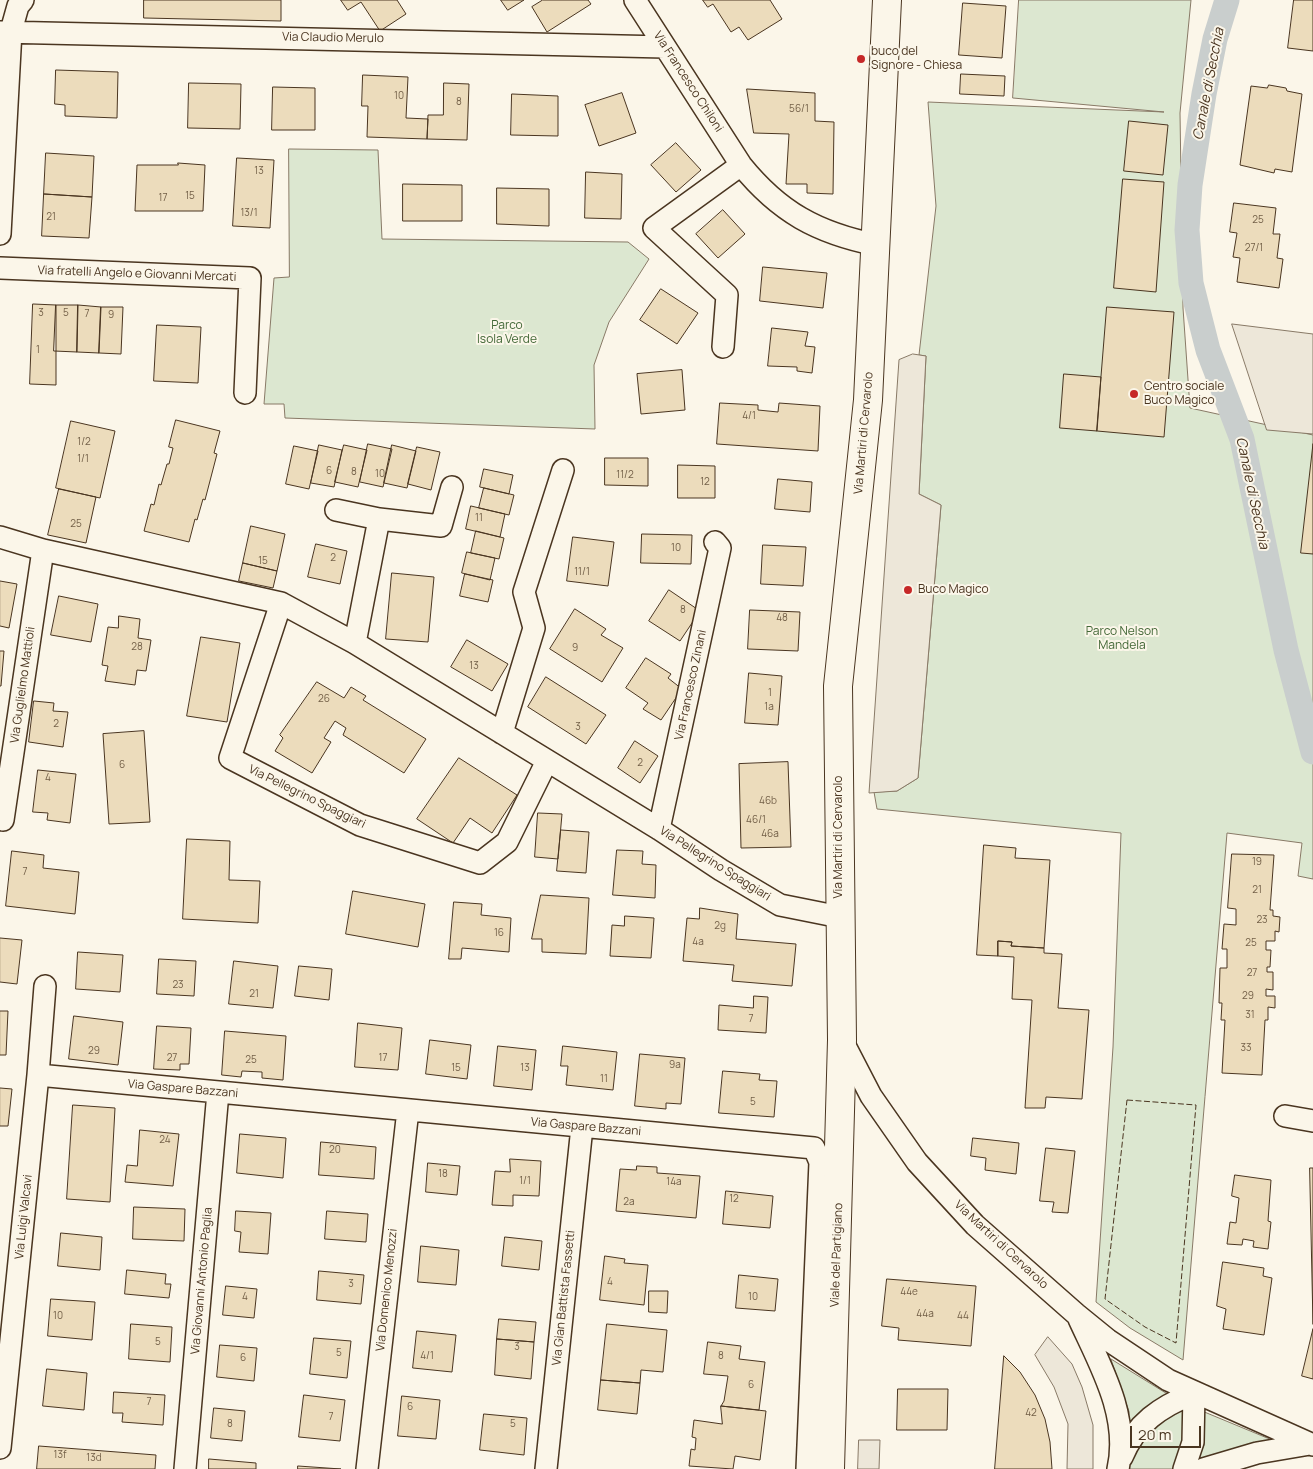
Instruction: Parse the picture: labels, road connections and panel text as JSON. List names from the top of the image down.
{
  "streets": {
    "main road": ["Via Martiri di Cervarolo", "Viale del Partigiano"],
    "street": [
      "Via Claudio Merulo",
      "Via Francesco Chiloni",
      "Via fratelli Angelo e Giovanni Mercati",
      "Via Guglielmo Mattioli",
      "Via Francesco Zinani",
      "Via Pellegrino Spaggiari",
      "Via Gaspare Bazzani",
      "Via Luigi Valcavi",
      "Via Giovanni Antonio Paglia",
      "Via Domenico Menozzi",
      "Via Gian Battista Fassetti"
    ]
  },
  "crossings": [
    ["Via Claudio Merulo", "Via Francesco Chiloni"],
    ["Via Francesco Chiloni", "Via Martiri di Cervarolo"],
    ["Via Martiri di Cervarolo", "Via Pellegrino Spaggiari"],
    ["Via Martiri di Cervarolo", "Viale del Partigiano"],
    ["Via Guglielmo Mattioli", "Via Pellegrino Spaggiari"],
    ["Via Francesco Zinani", "Via Pellegrino Spaggiari"],
    ["Via Gaspare Bazzani", "Via Luigi Valcavi"],
    ["Via Gaspare Bazzani", "Via Giovanni Antonio Paglia"],
    ["Via Gaspare Bazzani", "Via Domenico Menozzi"],
    ["Via Gaspare Bazzani", "Via Gian Battista Fassetti"]
  ],
  "water": ["Canale di Secchia"],
  "parks": ["Parco Isola Verde", "Parco Nelson Mandela"],
  "places": ["buco del Signore - Chiesa", "Centro sociale Buco Magico", "Buco Magico"],
  "house_numbers": [
    "10",
    "8",
    "56/1",
    "13",
    "15",
    "17",
    "13/1",
    "21",
    "25",
    "27/1",
    "3",
    "5",
    "7",
    "9",
    "1",
    "4/1",
    "1/2",
    "1/1",
    "6",
    "8",
    "10",
    "11/2",
    "12",
    "11",
    "25",
    "10",
    "2",
    "15",
    "11/1",
    "8",
    "48",
    "28",
    "9",
    "13",
    "1",
    "26",
    "1a",
    "2",
    "3",
    "2",
    "6",
    "4",
    "46b",
    "46/1",
    "46a",
    "19",
    "7",
    "21",
    "23",
    "2g",
    "16",
    "4a",
    "25",
    "27",
    "23",
    "21",
    "29",
    "31",
    "7",
    "33",
    "29",
    "27",
    "17",
    "25",
    "9a",
    "15",
    "13",
    "11",
    "5",
    "24",
    "20",
    "18",
    "1/1",
    "14a",
    "12",
    "2a",
    "4",
    "3",
    "44e",
    "4",
    "10",
    "44a",
    "10",
    "44",
    "5",
    "3",
    "5",
    "4/1",
    "8",
    "6",
    "6",
    "7",
    "6",
    "42",
    "7",
    "8",
    "5",
    "13f",
    "13d"
  ],
  "scale_bar": "20 m"
}
